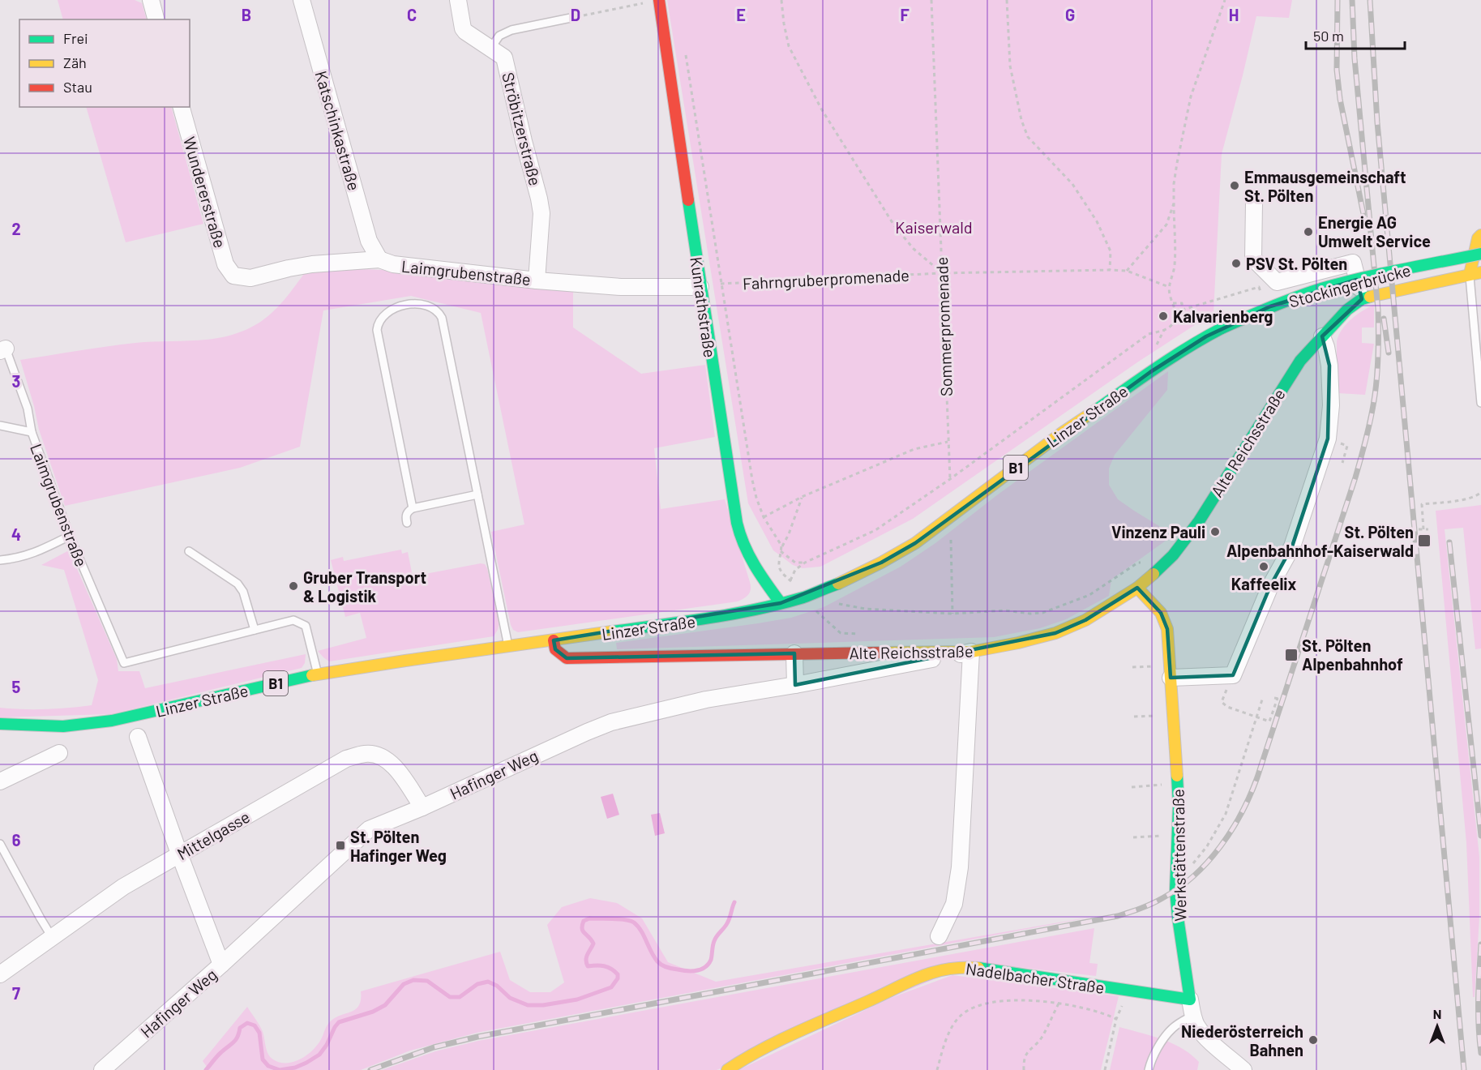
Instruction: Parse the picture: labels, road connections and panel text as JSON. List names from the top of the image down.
{
  "streets": {
    "street": [
      "Ströbitzerstraße",
      "Katschinkastraße",
      "Wundererstraße",
      "Laimgrubenstraße",
      "Stockingerbrücke",
      "Kunrathstraße",
      "Linzer Straße",
      "Alte Reichsstraße",
      "B1",
      "Hafinger Weg",
      "Mittelgasse",
      "Werkstättenstraße",
      "Nadelbacher Straße"
    ],
    "path": ["Fahrngruberpromenade", "Sommerpromenade"]
  },
  "crossings": [
    ["Ströbitzerstraße", "Laimgrubenstraße"],
    ["Katschinkastraße", "Laimgrubenstraße"],
    ["Wundererstraße", "Laimgrubenstraße"],
    ["Laimgrubenstraße", "Fahrngruberpromenade"],
    ["Laimgrubenstraße", "Kunrathstraße"],
    ["Fahrngruberpromenade", "Kunrathstraße"],
    ["Fahrngruberpromenade", "Sommerpromenade"],
    ["Stockingerbrücke", "Linzer Straße"],
    ["Kunrathstraße", "Linzer Straße"],
    ["Linzer Straße", "Alte Reichsstraße"],
    ["Alte Reichsstraße", "Hafinger Weg"],
    ["Alte Reichsstraße", "Werkstättenstraße"],
    ["Hafinger Weg", "Mittelgasse"],
    ["Werkstättenstraße", "Nadelbacher Straße"]
  ],
  "parks": ["Kaiserwald"],
  "places": {
    "other": [
      "Emmausgemeinschaft St. Pölten",
      "Energie AG Umwelt Service",
      "PSV St. Pölten",
      "Kalvarienberg",
      "Vinzenz Pauli",
      "Kaffeelix",
      "Gruber Transport & Logistik",
      "Niederösterreich Bahnen"
    ],
    "transit": ["St. Pölten Alpenbahnhof-Kaiserwald", "St. Pölten Alpenbahnhof", "St. Pölten Hafinger Weg"]
  },
  "legend": ["Frei", "Zäh", "Stau"],
  "scale_bar": "50 m",
  "north": "top",
  "grid": {
    "columns": [
      "B",
      "C",
      "D",
      "E",
      "F",
      "G",
      "H"
    ],
    "rows": [
      "2",
      "3",
      "4",
      "5",
      "6",
      "7"
    ]
  }
}
